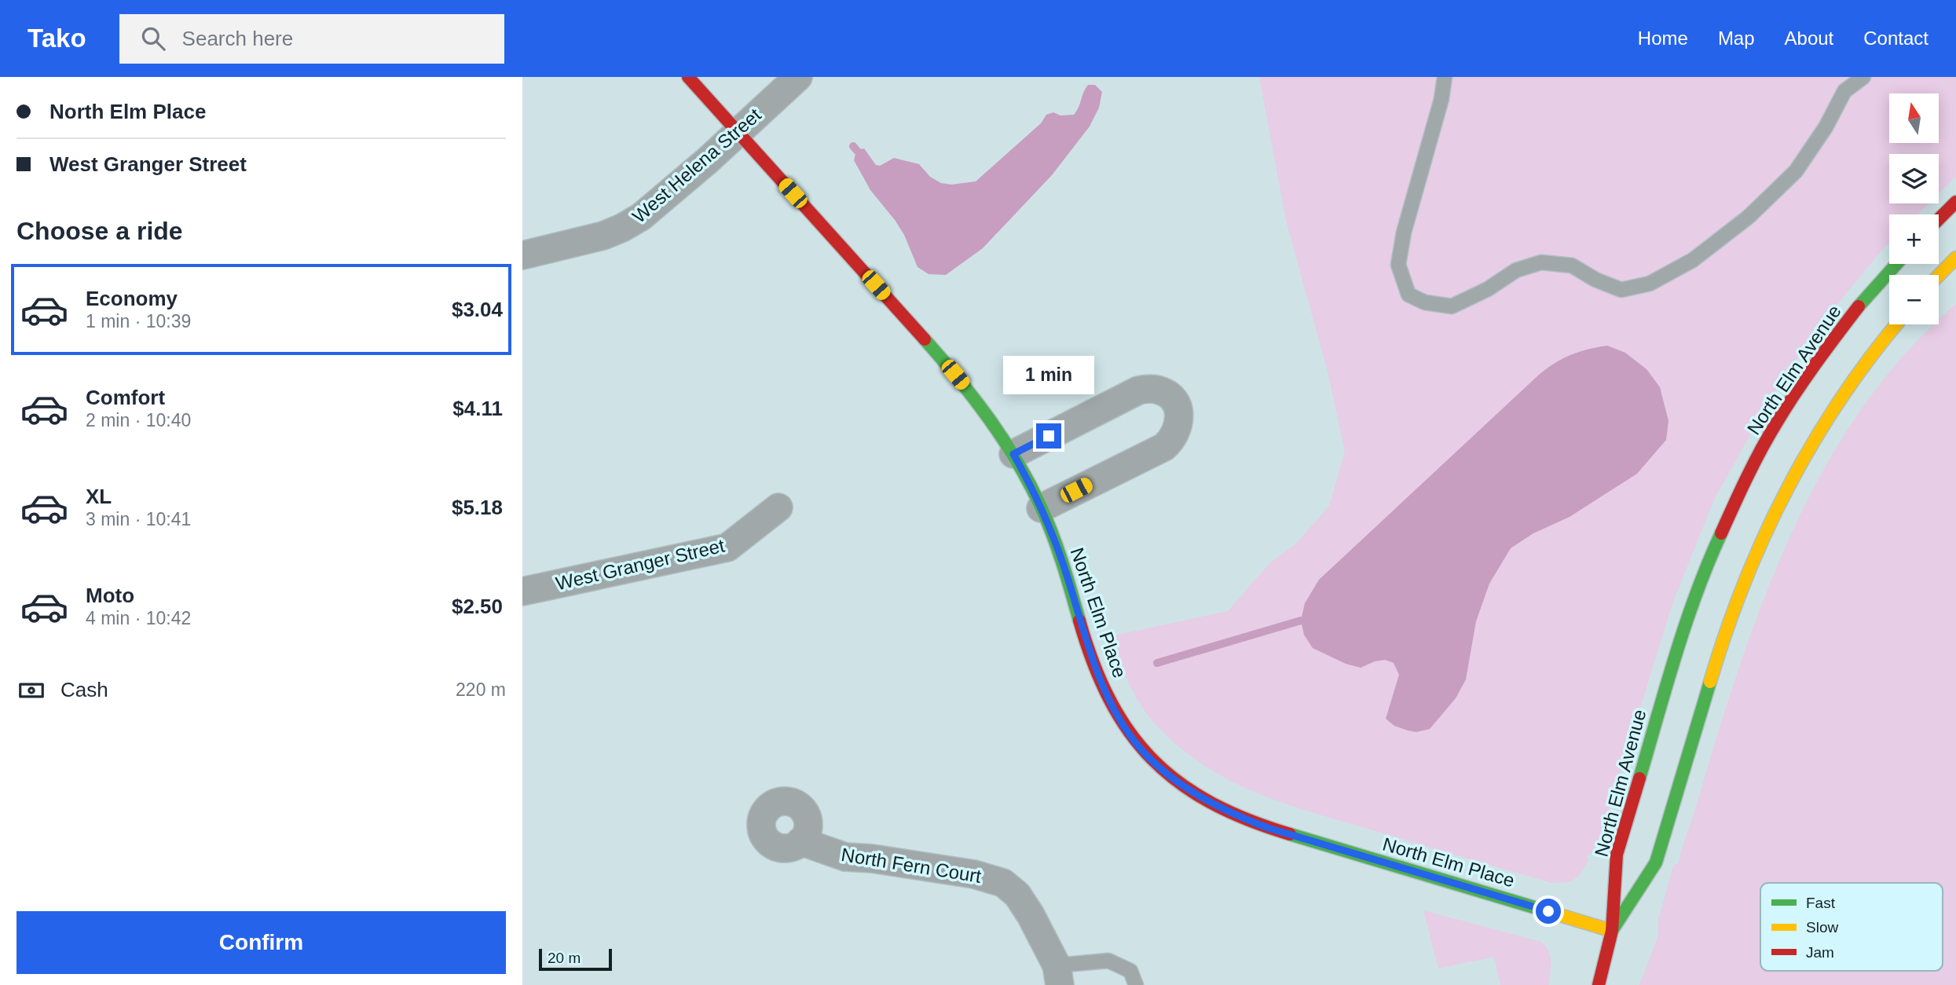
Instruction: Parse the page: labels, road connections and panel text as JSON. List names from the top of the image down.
{
  "streets": {
    "main road": ["North Elm Avenue", "North Elm Place"],
    "street": ["West Helena Street", "West Granger Street", "North Fern Court"]
  },
  "crossings": [
    ["West Helena Street", "North Elm Place"],
    ["North Elm Avenue", "North Elm Place"]
  ],
  "legend": ["Fast", "Slow", "Jam"],
  "scale_bar": "20 m",
  "north": "top",
  "page": {
    "header": "Tako",
    "search": "Search here",
    "nav": [
      "Home",
      "Map",
      "About",
      "Contact"
    ],
    "banner": ["North Elm Place", "West Granger Street"],
    "map_buttons": ["+", "−"],
    "heading": "Choose a ride",
    "list": [
      {
        "name": "Economy",
        "note": "1 min · 10:39",
        "value": "$3.04"
      },
      {
        "name": "Comfort",
        "note": "2 min · 10:40",
        "value": "$4.11"
      },
      {
        "name": "XL",
        "note": "3 min · 10:41",
        "value": "$5.18"
      },
      {
        "name": "Moto",
        "note": "4 min · 10:42",
        "value": "$2.50"
      }
    ],
    "bubble": "1 min",
    "pay": ["Cash", "220 m"],
    "buttons": "Confirm",
    "scale": "20 m"
  }
}
